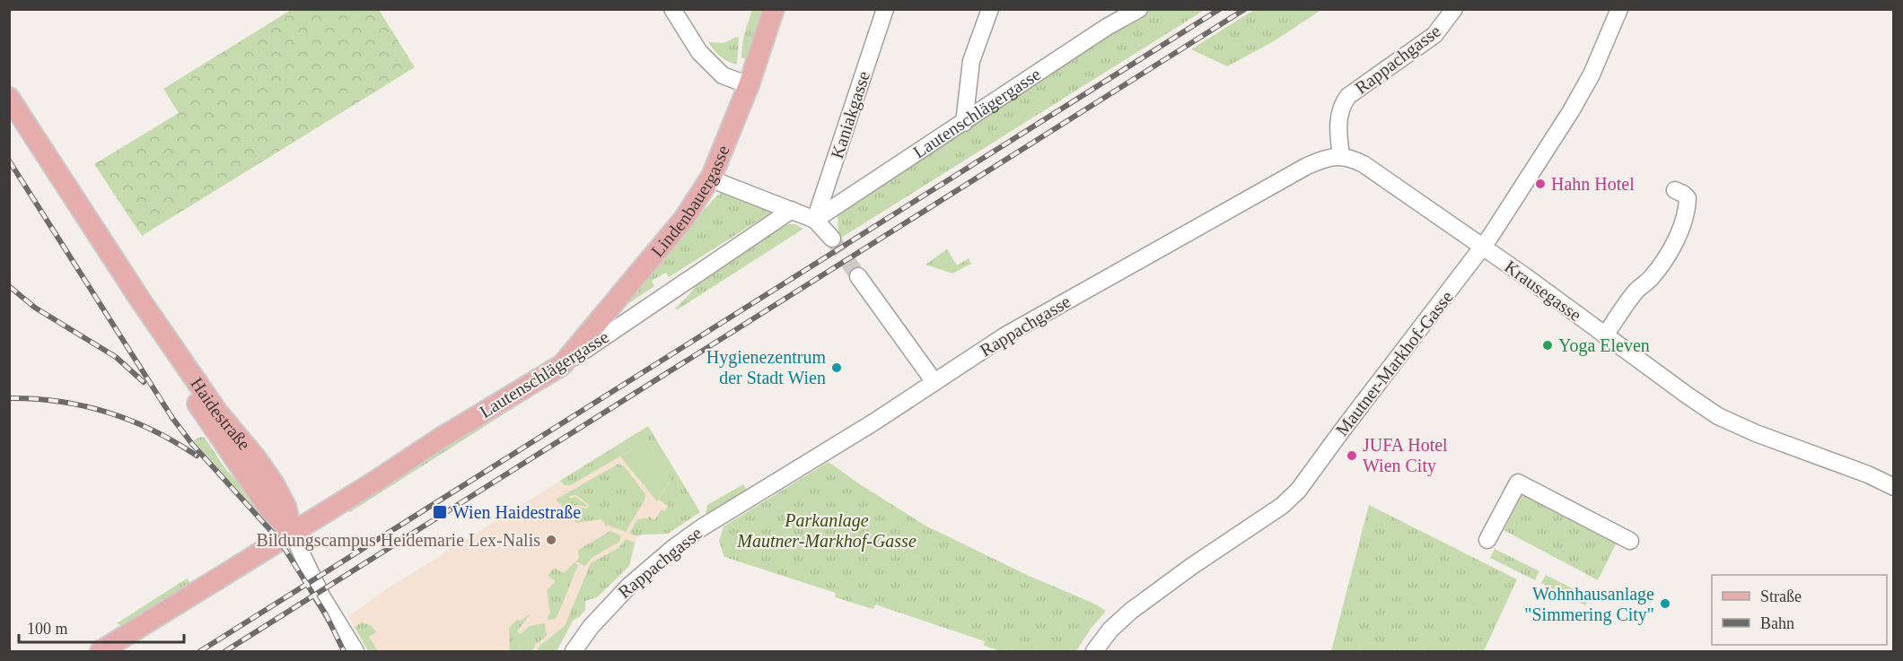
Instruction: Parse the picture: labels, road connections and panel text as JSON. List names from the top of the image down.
{
  "streets": {
    "main road": ["Lautenschlägergasse", "Lindenbauergasse", "Haidestraße"],
    "street": [
      "Rappachgasse",
      "Kaniakgasse",
      "Krausegasse",
      "Mautner-Markhof-Gasse"
    ]
  },
  "crossings": [
    ["Rappachgasse", "Krausegasse"],
    ["Lautenschlägergasse", "Kaniakgasse"],
    ["Lautenschlägergasse", "Lindenbauergasse"],
    ["Lautenschlägergasse", "Haidestraße"],
    ["Krausegasse", "Mautner-Markhof-Gasse"]
  ],
  "parks": ["Parkanlage Mautner-Markhof-Gasse"],
  "places": {
    "other": [
      "Hahn Hotel",
      "Yoga Eleven",
      "Hygienezentrum der Stadt Wien",
      "JUFA Hotel Wien City",
      "Bildungscampus Heidemarie Lex-Nalis",
      "Wohnhausanlage \"Simmering City\""
    ],
    "transit": ["Wien Haidestraße"]
  },
  "legend": ["Straße", "Bahn"],
  "scale_bar": "100 m"
}
